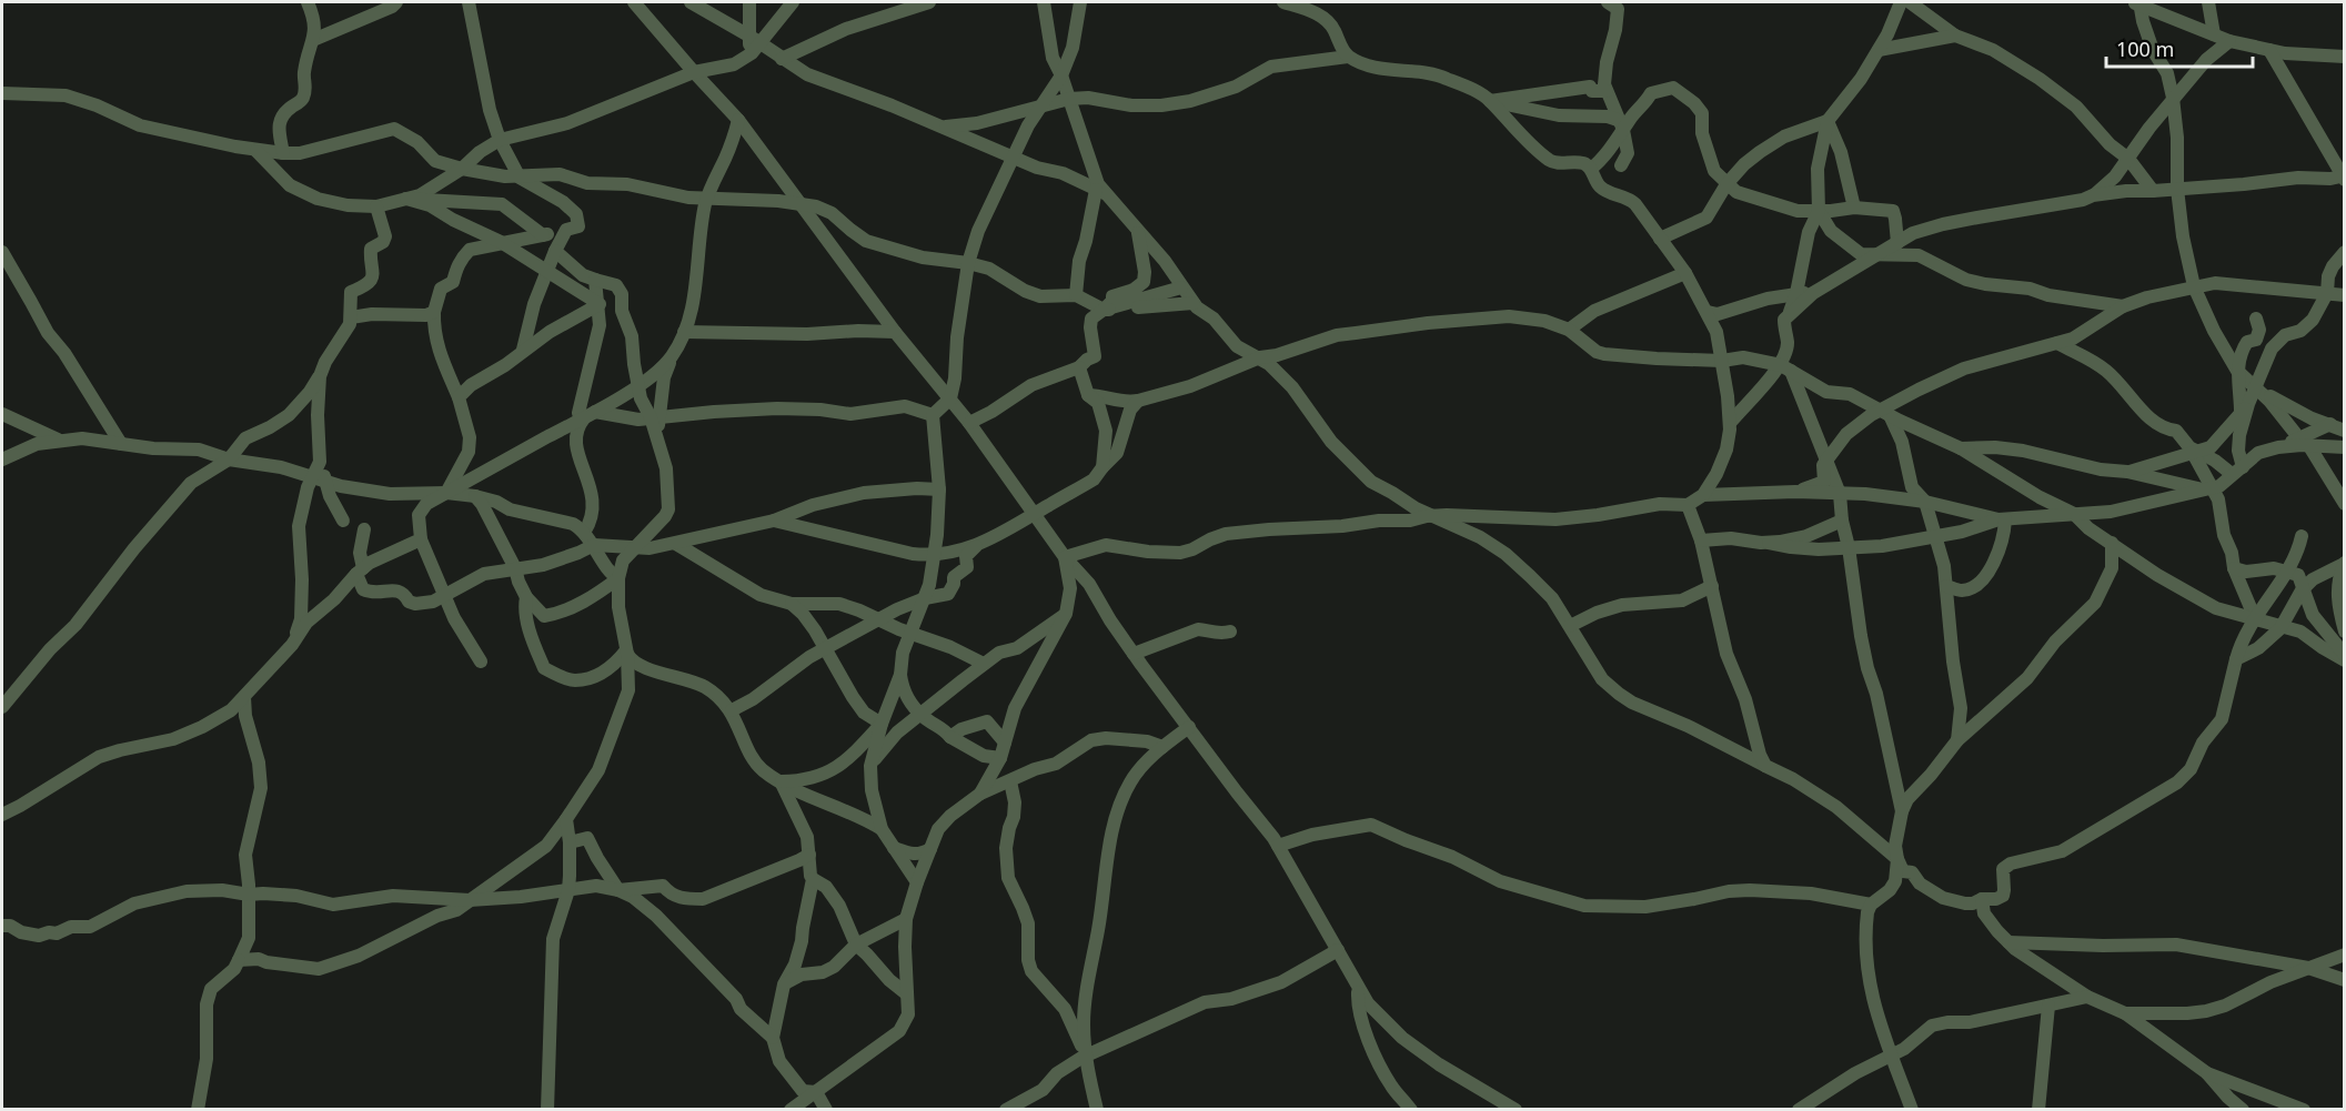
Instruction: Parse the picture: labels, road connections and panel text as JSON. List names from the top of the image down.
{
  "scale_bar": "100 m"
}
